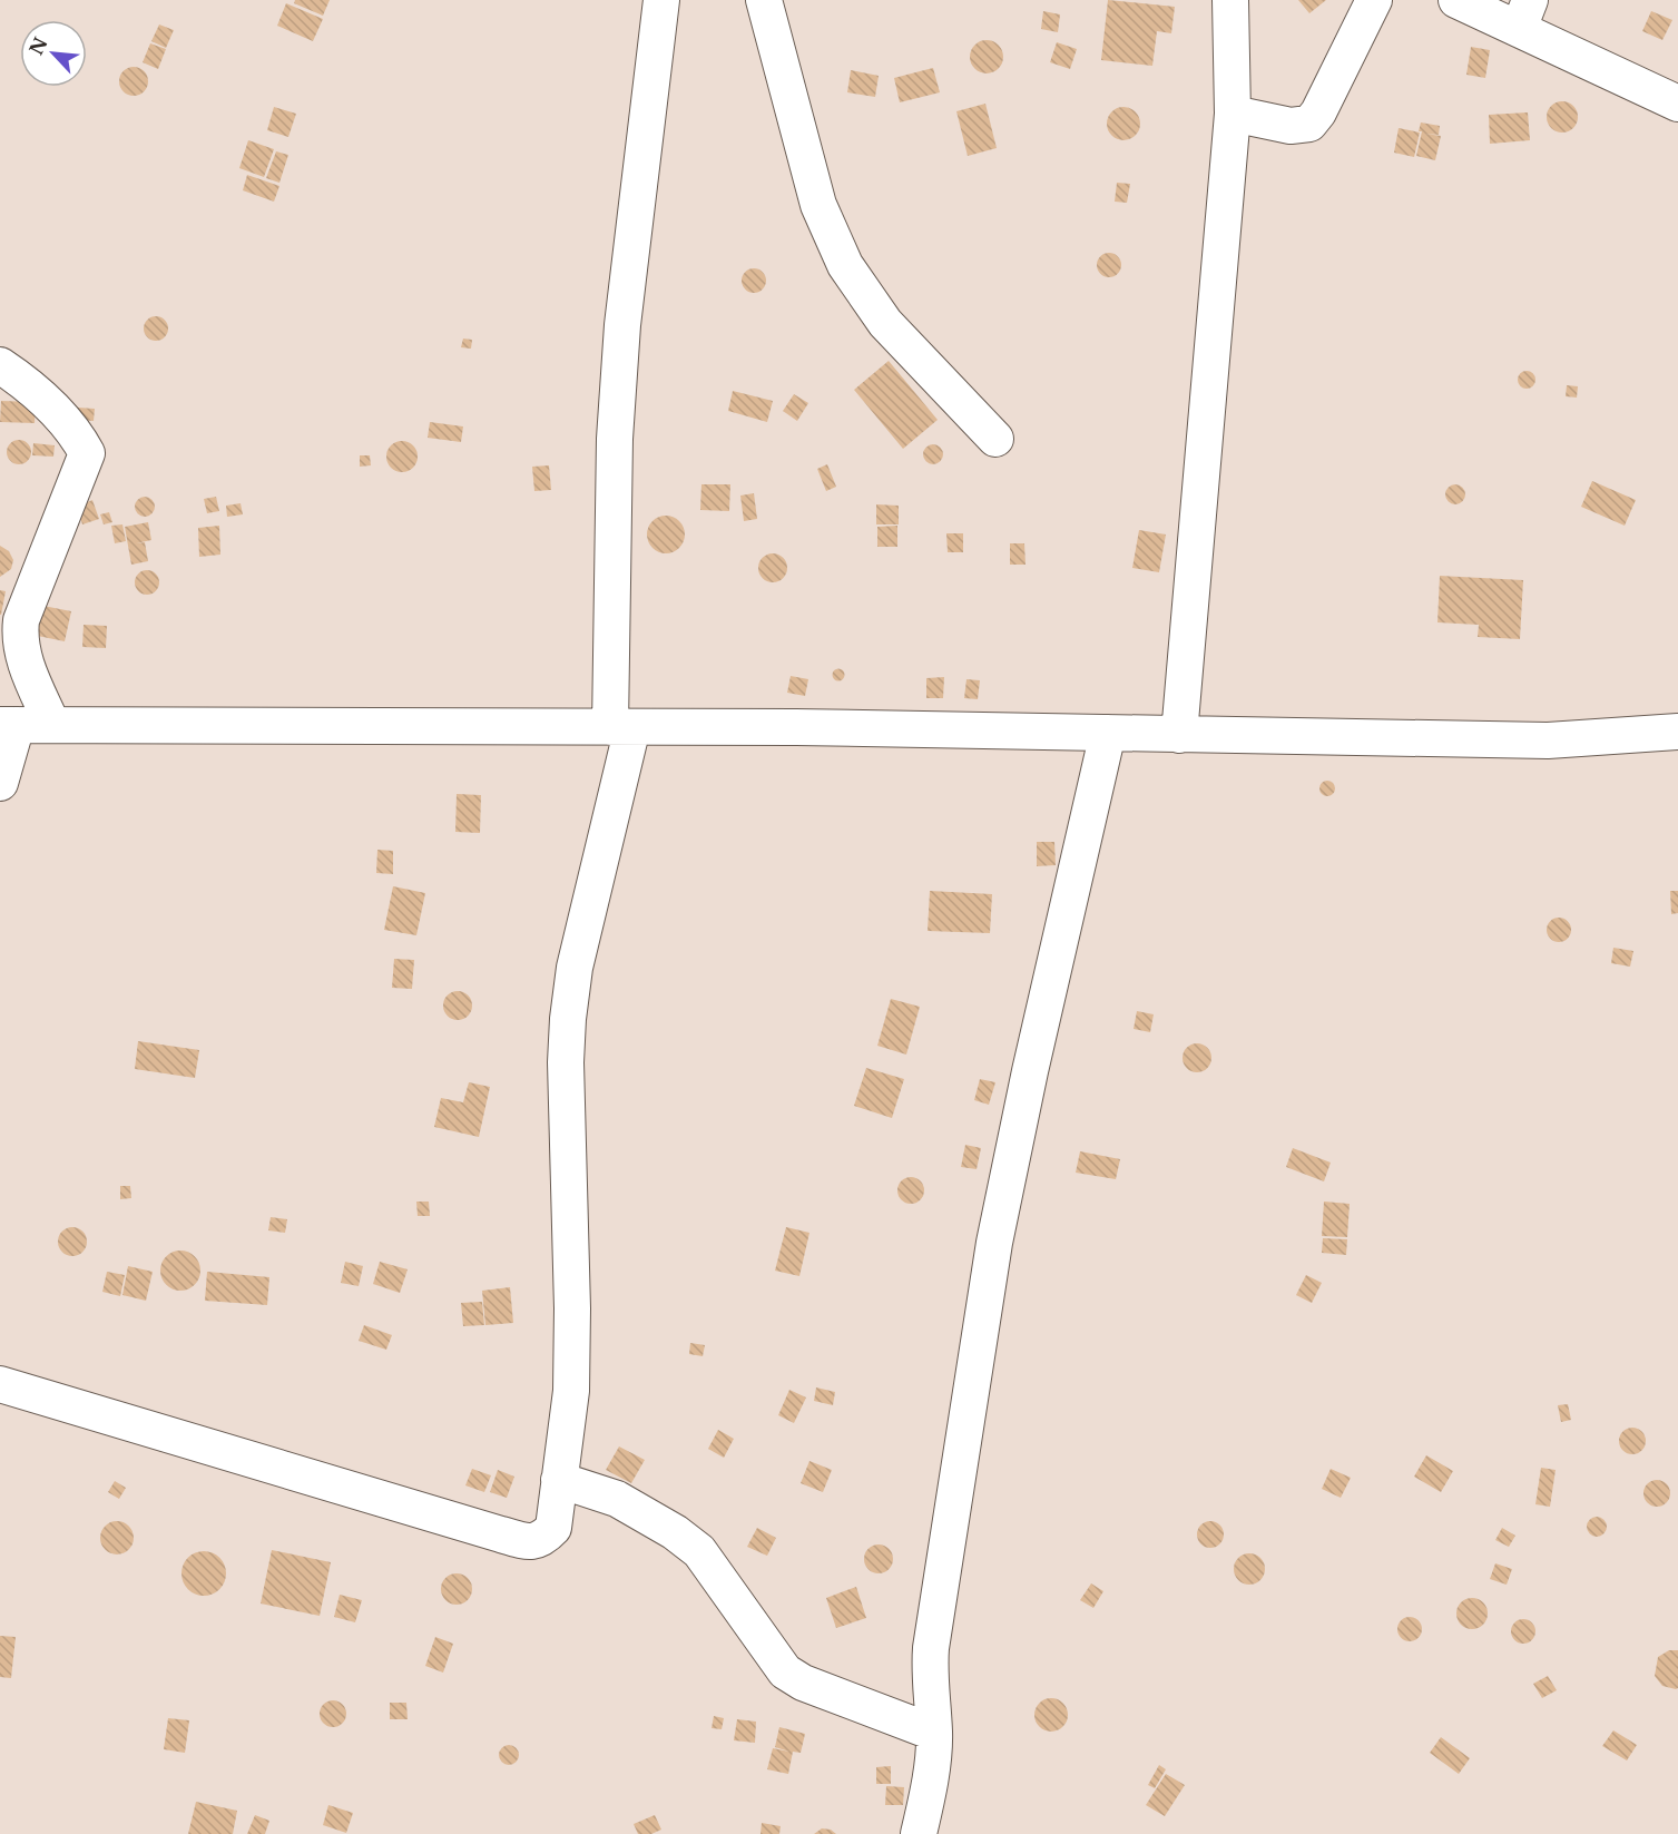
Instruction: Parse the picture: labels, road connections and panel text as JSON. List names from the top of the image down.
{
  "north": "top left"
}
